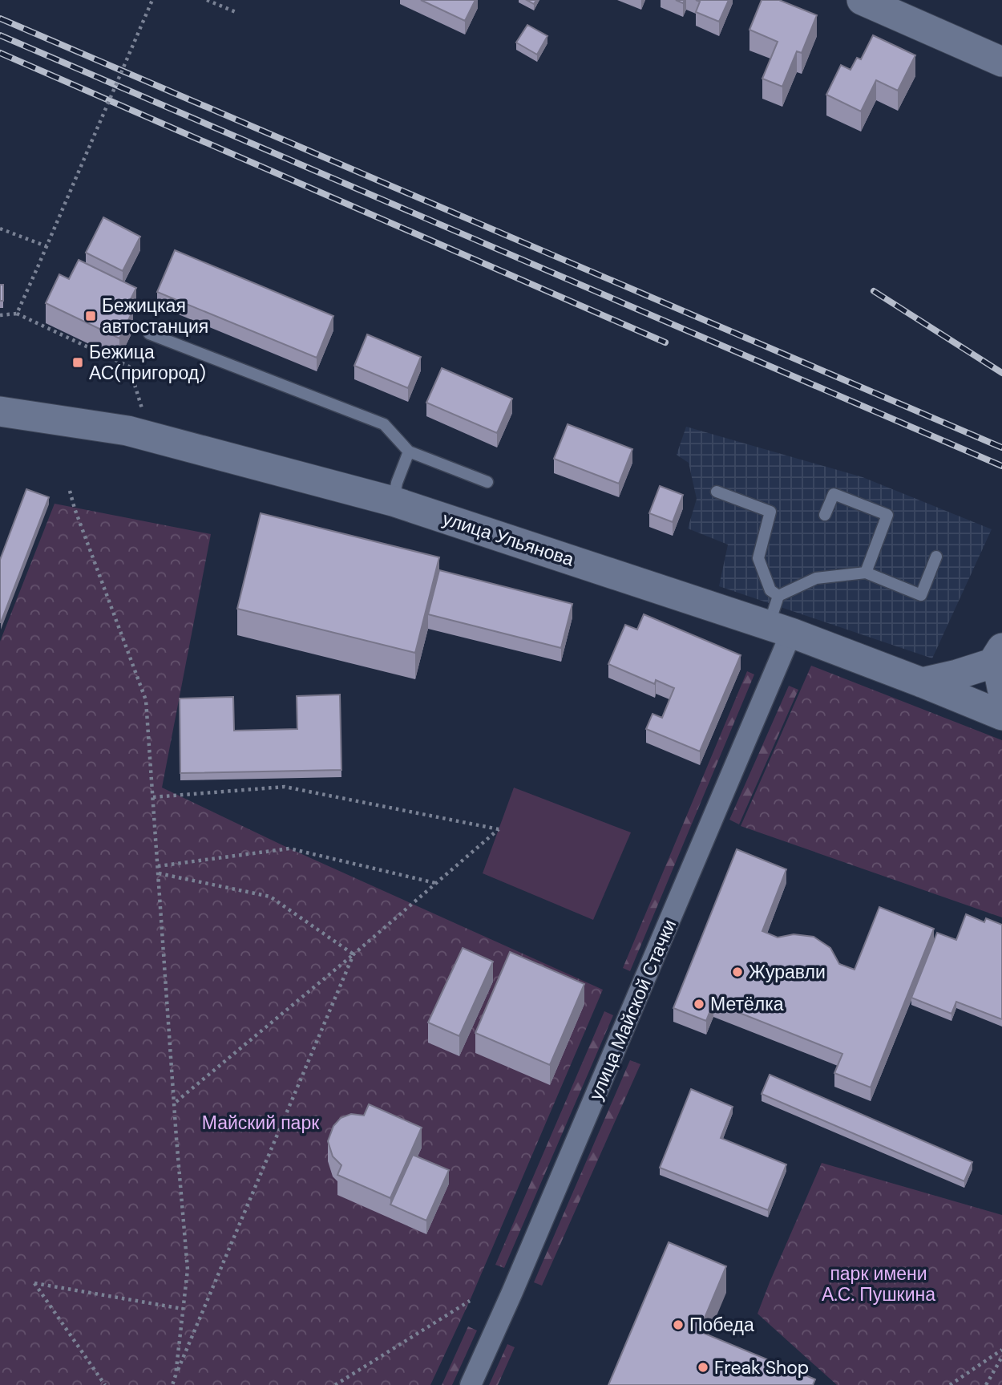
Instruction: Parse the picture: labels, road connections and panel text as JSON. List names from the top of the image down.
{
  "streets": {
    "main road": ["улица Ульянова"],
    "street": ["улица Майской Стачки"]
  },
  "crossings": [
    ["улица Ульянова", "улица Майской Стачки"]
  ],
  "parks": ["Майский парк", "парк имени А.С. Пушкина"],
  "places": {
    "transit": ["Бежицкая автостанция", "Бежица АС(пригород)"],
    "other": [
      "Журавли",
      "Метёлка",
      "Победа",
      "Freak Shop"
    ]
  }
}
